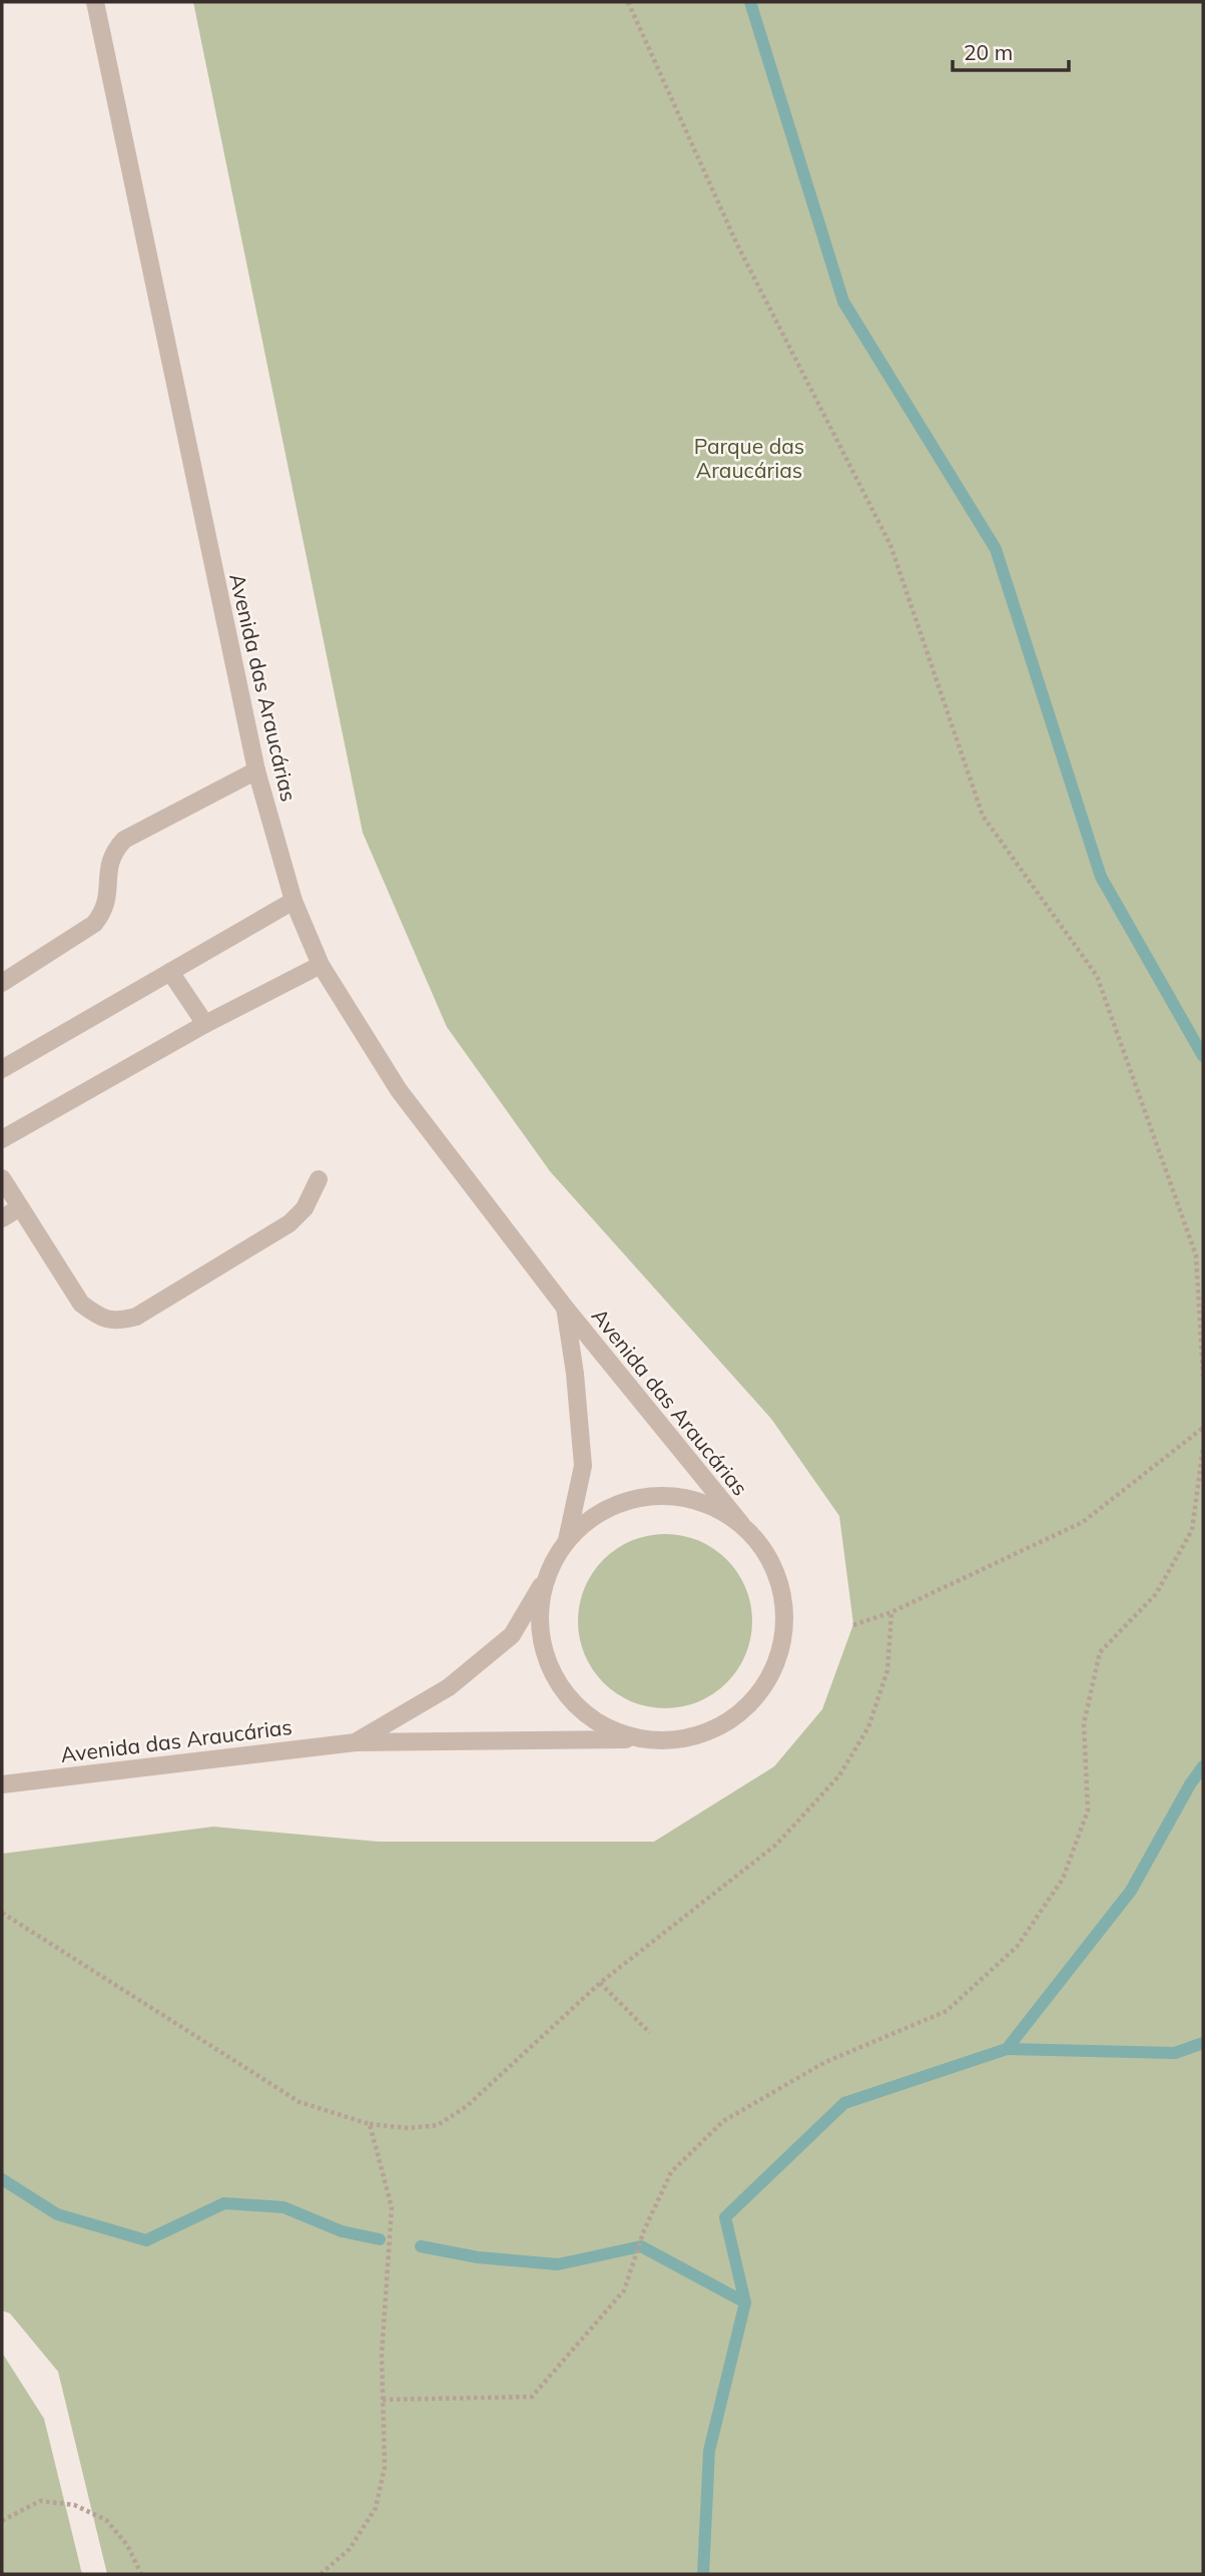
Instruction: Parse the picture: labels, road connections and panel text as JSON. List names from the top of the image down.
{
  "streets": {
    "street": ["Avenida das Araucárias"]
  },
  "parks": ["Parque das Araucárias"],
  "scale_bar": "20 m"
}
